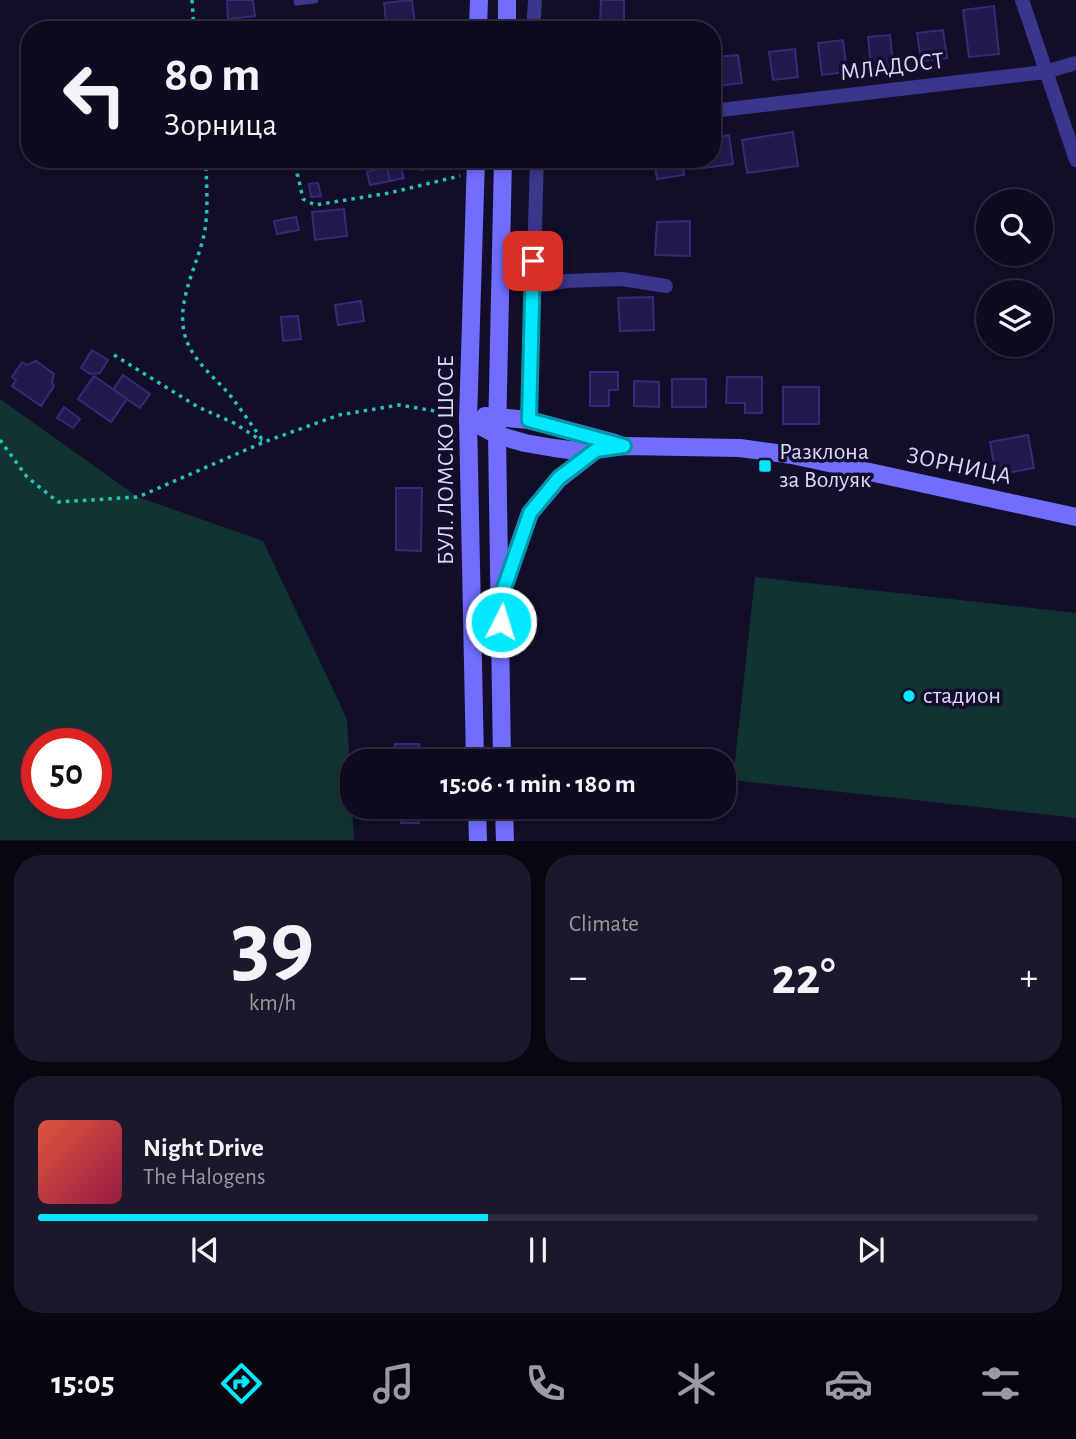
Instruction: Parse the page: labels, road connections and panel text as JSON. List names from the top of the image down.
{
  "streets": {
    "main road": ["БУЛ. ЛОМСКО ШОСЕ", "ЗОРНИЦА"],
    "street": ["МЛАДОСТ"]
  },
  "crossings": [
    ["БУЛ. ЛОМСКО ШОСЕ", "ЗОРНИЦА"]
  ],
  "places": {
    "transit": ["Разклона за Волуяк"],
    "other": ["стадион"]
  },
  "page": {
    "turn": ["80 m", "Зорница"],
    "limit": "50",
    "trip": "15:06 · 1 min · 180 m",
    "tile": [
      ["39", "km/h"],
      "Climate"
    ],
    "heat": ["−", "22°", "+"],
    "song": ["Night Drive", "The Halogens"],
    "tabs": "15:05"
  }
}
